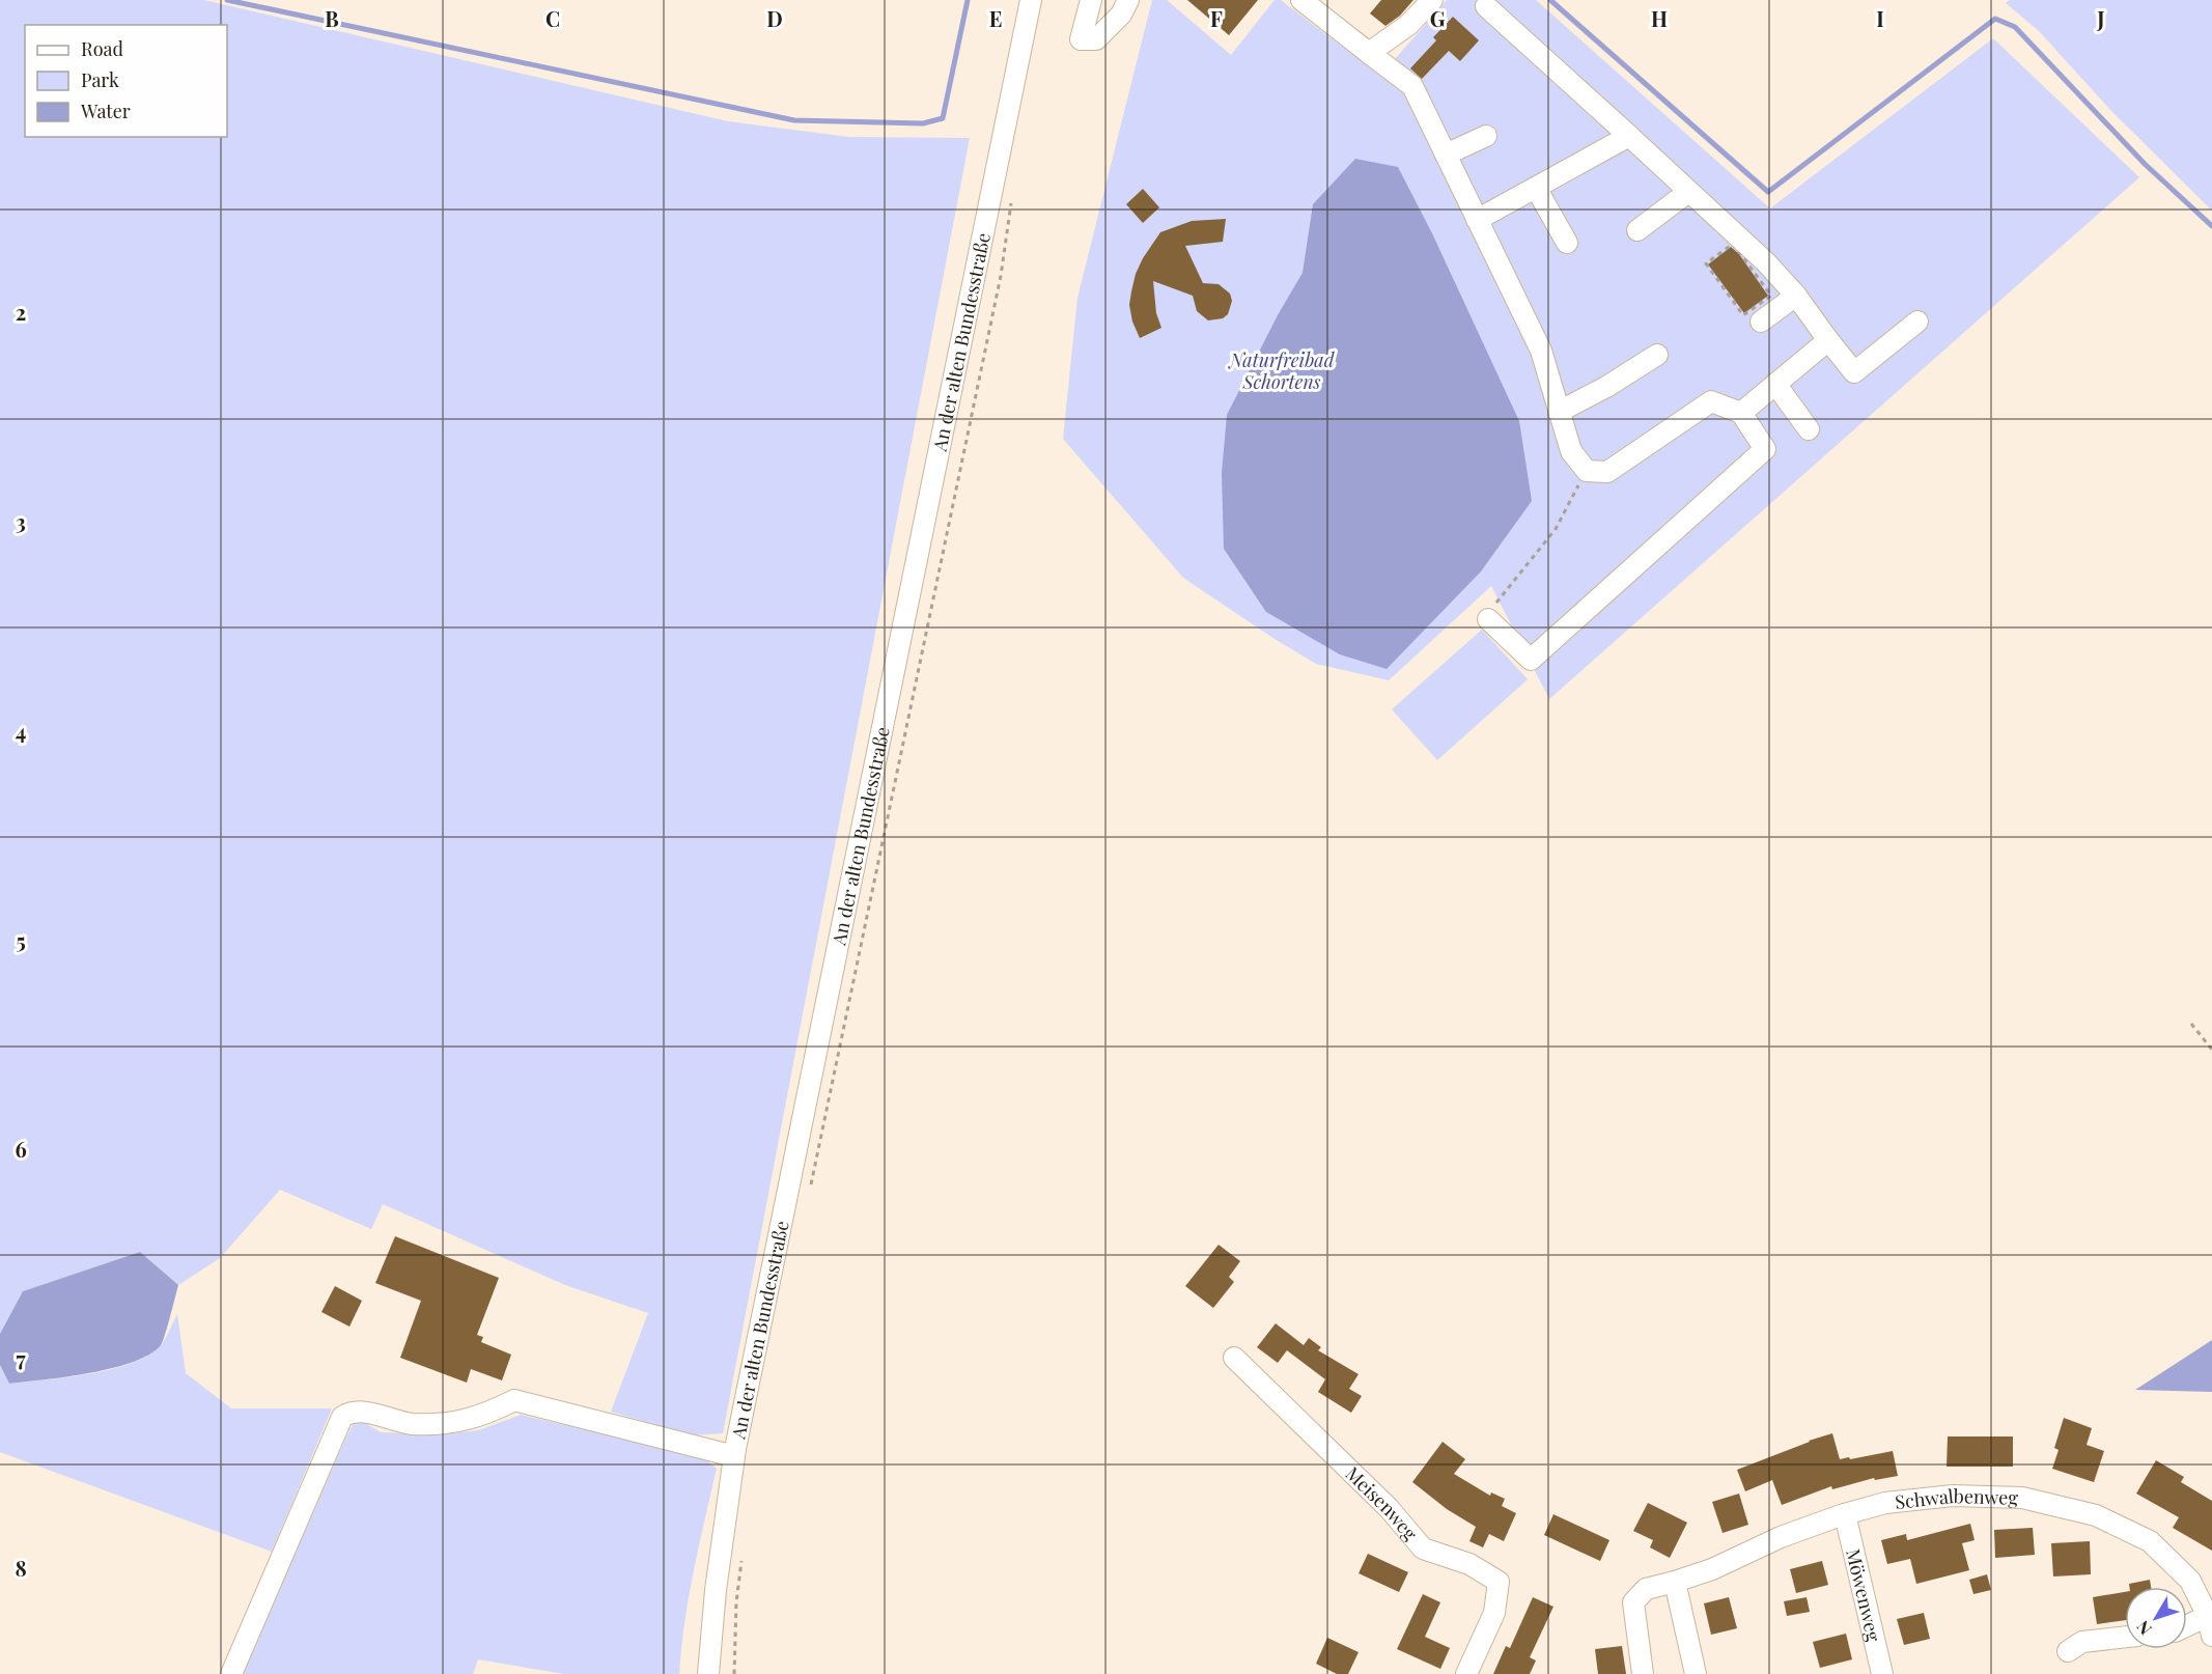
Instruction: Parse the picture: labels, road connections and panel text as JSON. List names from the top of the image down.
{
  "streets": {
    "street": [
      "An der alten Bundesstraße",
      "Schwalbenweg",
      "Meisenweg",
      "Möwenweg"
    ]
  },
  "crossings": [
    ["Schwalbenweg", "Möwenweg"]
  ],
  "parks": ["Naturfreibad Schortens"],
  "legend": ["Road", "Park", "Water"],
  "north": "bottom left",
  "grid": {
    "columns": [
      "B",
      "C",
      "D",
      "E",
      "F",
      "G",
      "H",
      "I",
      "J"
    ],
    "rows": [
      "2",
      "3",
      "4",
      "5",
      "6",
      "7",
      "8"
    ]
  }
}
